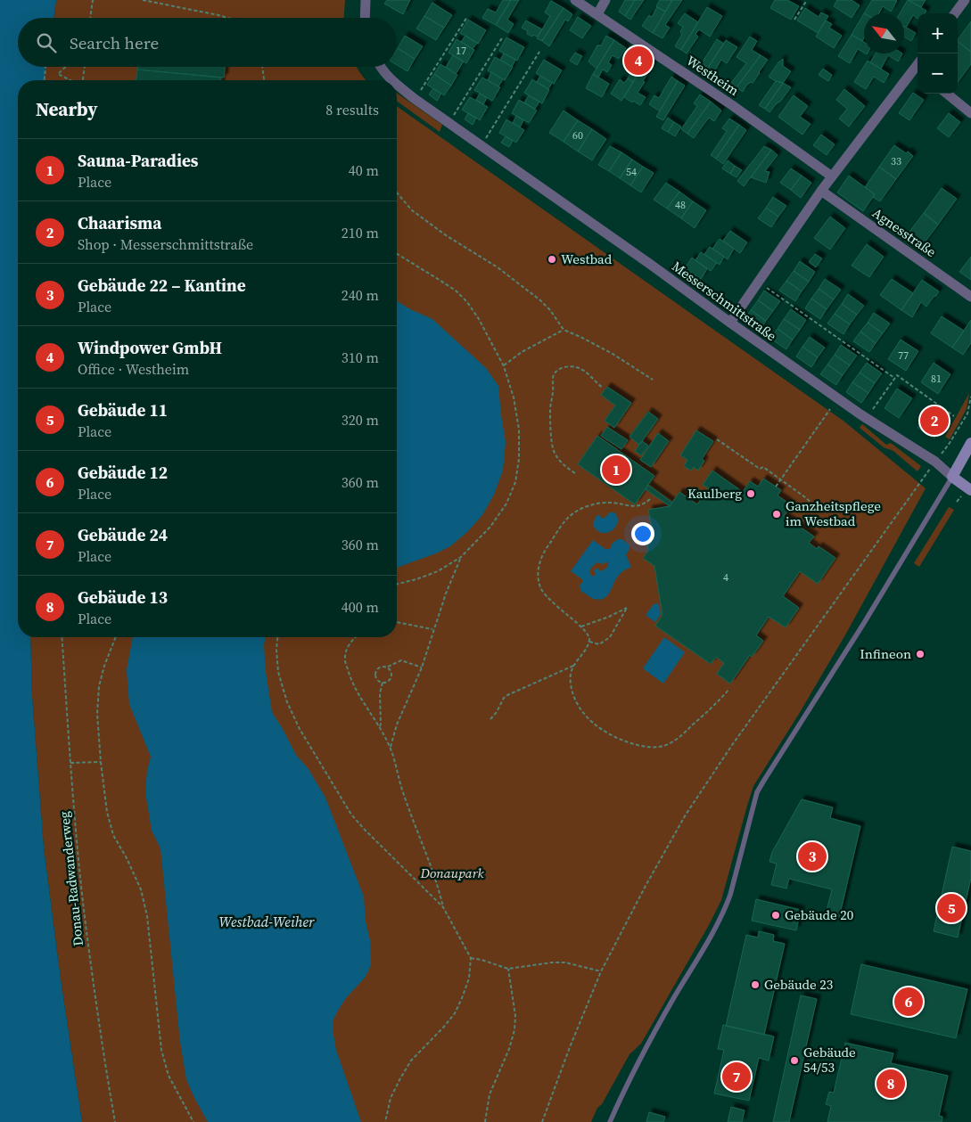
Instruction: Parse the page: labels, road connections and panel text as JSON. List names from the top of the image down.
{
  "streets": {
    "street": ["Westheim", "Agnesstraße", "Messerschmittstraße"],
    "path": ["Donau-Radwanderweg"]
  },
  "water": ["Westbad-Weiher"],
  "parks": ["Donaupark"],
  "places": [
    "Westbad",
    "Kaulberg",
    "Ganzheitspflege im Westbad",
    "Infineon",
    "Gebäude 20",
    "Gebäude 23",
    "Gebäude 54/53"
  ],
  "house_numbers": [
    "17",
    "60",
    "33",
    "54",
    "48",
    "77",
    "81",
    "4"
  ],
  "north": "top left",
  "page": {
    "map_buttons": ["+", "−"],
    "search": "Search here",
    "pins": [
      "4",
      "2",
      "1",
      "3",
      "5",
      "6",
      "7",
      "8"
    ],
    "heading": ["Nearby", "8 results"],
    "list": [
      {
        "mark": "1",
        "name": "Sauna-Paradies",
        "note": "Place",
        "value": "40 m"
      },
      {
        "mark": "2",
        "name": "Chaarisma",
        "note": "Shop · Messerschmittstraße",
        "value": "210 m"
      },
      {
        "mark": "3",
        "name": "Gebäude 22 – Kantine",
        "note": "Place",
        "value": "240 m"
      },
      {
        "mark": "4",
        "name": "Windpower GmbH",
        "note": "Office · Westheim",
        "value": "310 m"
      },
      {
        "mark": "5",
        "name": "Gebäude 11",
        "note": "Place",
        "value": "320 m"
      },
      {
        "mark": "6",
        "name": "Gebäude 12",
        "note": "Place",
        "value": "360 m"
      },
      {
        "mark": "7",
        "name": "Gebäude 24",
        "note": "Place",
        "value": "360 m"
      },
      {
        "mark": "8",
        "name": "Gebäude 13",
        "note": "Place",
        "value": "400 m"
      }
    ]
  }
}
